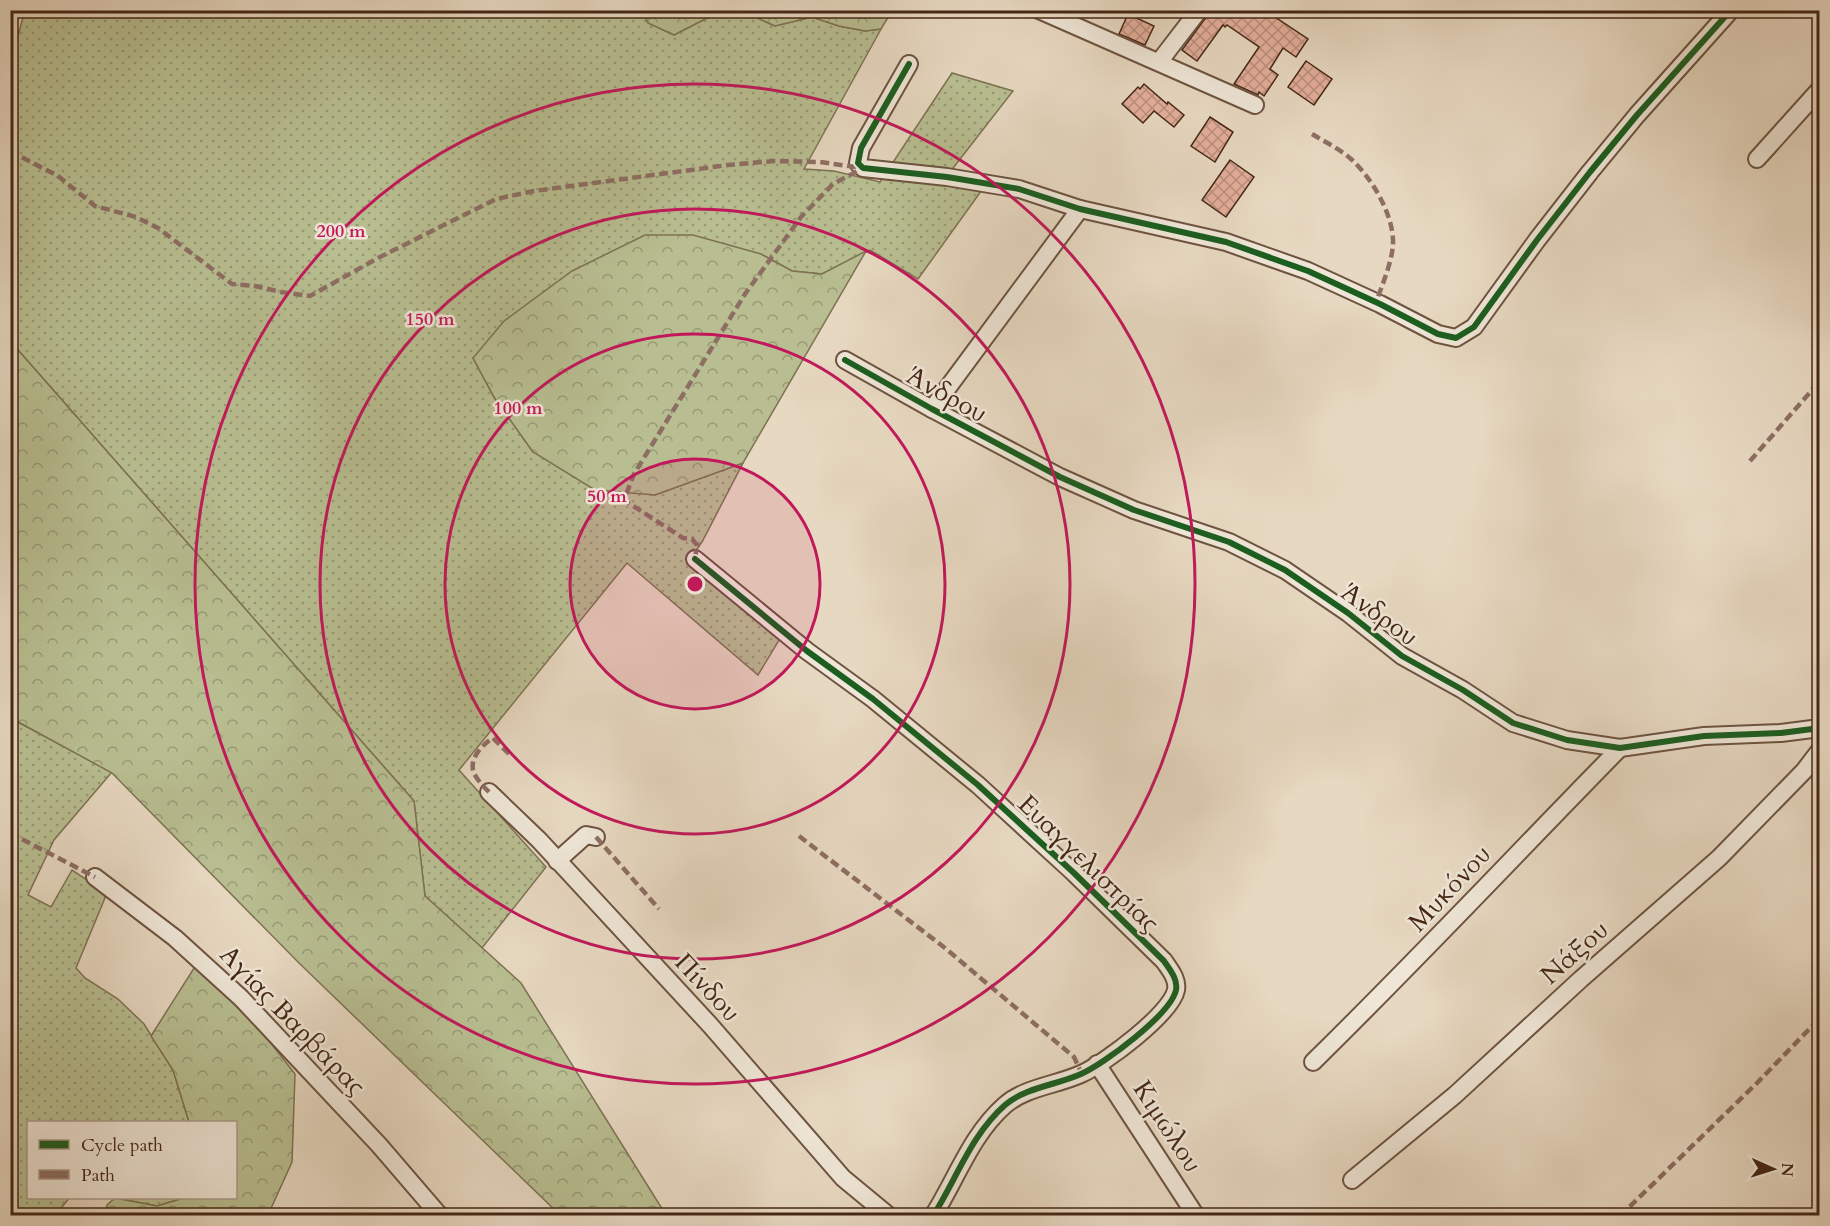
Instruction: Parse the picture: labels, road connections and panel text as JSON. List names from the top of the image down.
{
  "streets": {
    "street": [
      "Άνδρου",
      "Ευαγγελιστρίας",
      "Μυκόνου",
      "Νάξου",
      "Πίνδου",
      "Αγίας Βαρβάρας",
      "Κιμώλου"
    ]
  },
  "crossings": [
    ["Άνδρου", "Μυκόνου"],
    ["Ευαγγελιστρίας", "Κιμώλου"]
  ],
  "legend": ["Cycle path", "Path"],
  "north": "right",
  "rings": [
    "200 m",
    "150 m",
    "100 m",
    "50 m"
  ]
}
